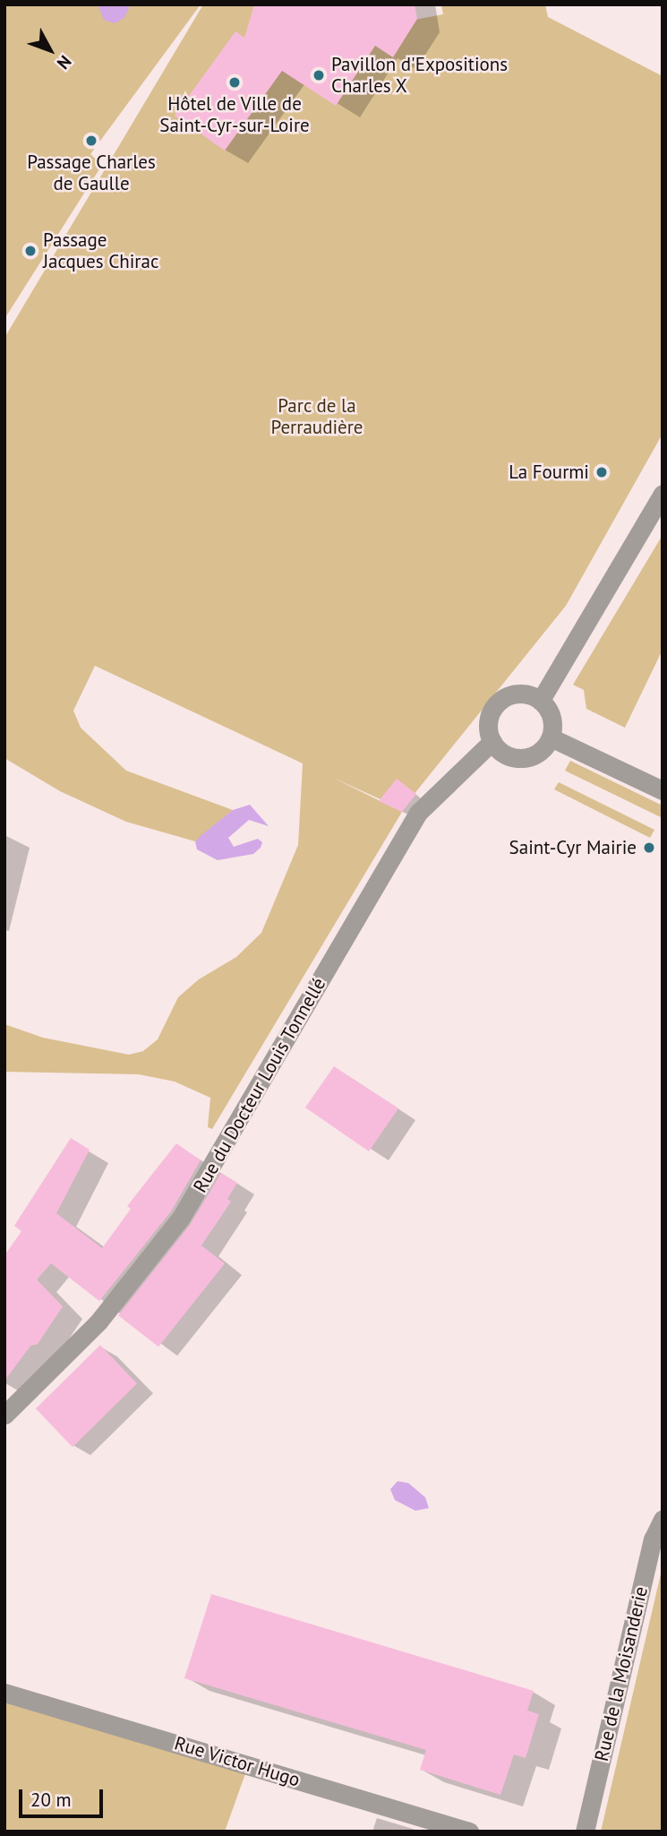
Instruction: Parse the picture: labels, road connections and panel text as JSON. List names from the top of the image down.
{
  "streets": {
    "street": ["Rue du Docteur Louis Tonnellé", "Rue de la Moisanderie", "Rue Victor Hugo"]
  },
  "parks": ["Parc de la Perraudière"],
  "places": [
    "Pavillon d'Expositions Charles X",
    "Hôtel de Ville de Saint-Cyr-sur-Loire",
    "Passage Charles de Gaulle",
    "Passage Jacques Chirac",
    "La Fourmi",
    "Saint-Cyr Mairie"
  ],
  "scale_bar": "20 m",
  "north": "bottom right"
}
